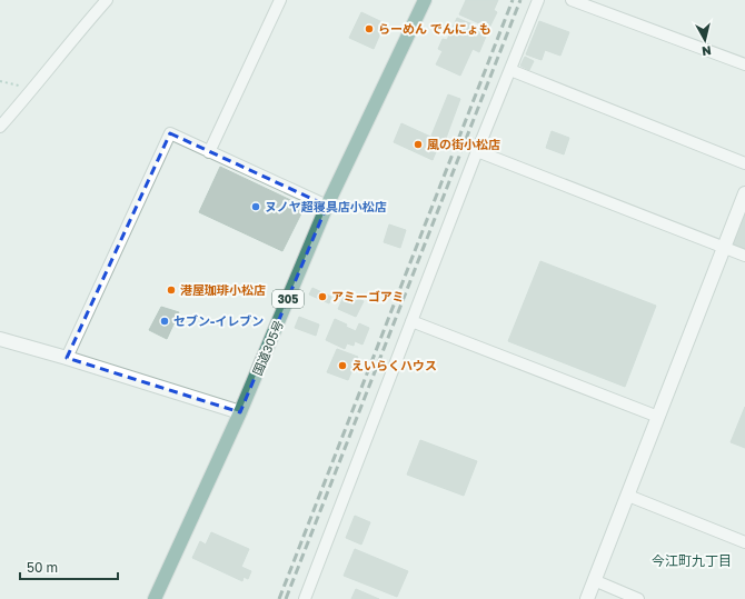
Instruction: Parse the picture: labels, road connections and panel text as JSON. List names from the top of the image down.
{
  "streets": {
    "highway": ["305", "国道305号"]
  },
  "districts": ["今江町九丁目"],
  "places": [
    "らーめん でんにょも",
    "風の街小松店",
    "ヌノヤ超寝具店小松店",
    "港屋珈琲小松店",
    "アミーゴアミ",
    "セブン-イレブン",
    "えいらくハウス"
  ],
  "scale_bar": "50 m",
  "north": "bottom"
}
